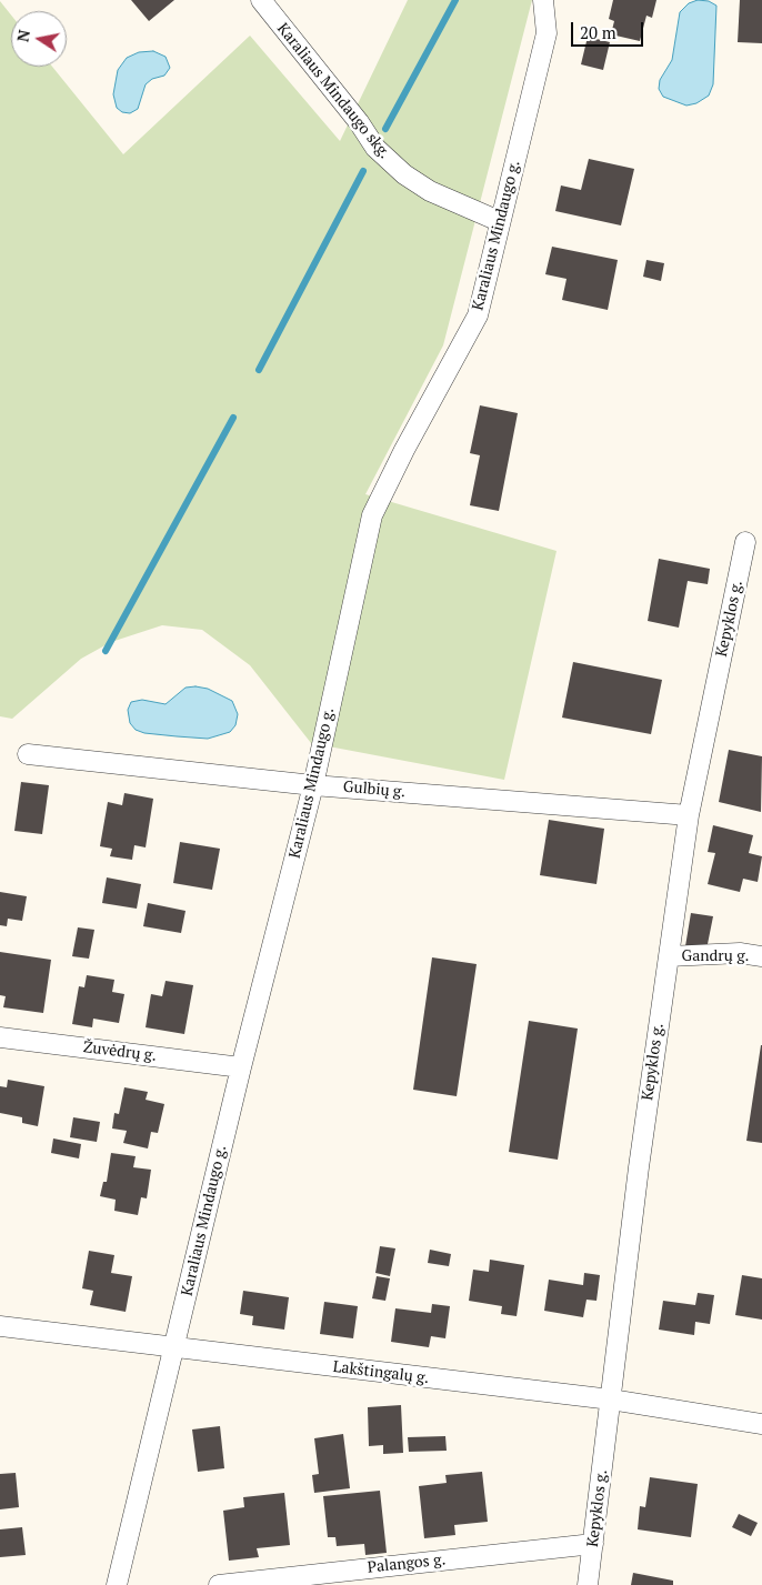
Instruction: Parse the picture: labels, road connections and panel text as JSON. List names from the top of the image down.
{
  "streets": {
    "street": [
      "Karaliaus Mindaugo skg.",
      "Karaliaus Mindaugo g.",
      "Kepyklos g.",
      "Gulbių g.",
      "Gandrų g.",
      "Žuvėdrų g.",
      "Lakštingalų g.",
      "Palangos g."
    ]
  },
  "crossings": [
    ["Karaliaus Mindaugo skg.", "Karaliaus Mindaugo g."],
    ["Karaliaus Mindaugo g.", "Gulbių g."],
    ["Karaliaus Mindaugo g.", "Žuvėdrų g."],
    ["Karaliaus Mindaugo g.", "Lakštingalų g."],
    ["Kepyklos g.", "Gulbių g."],
    ["Kepyklos g.", "Gandrų g."],
    ["Kepyklos g.", "Lakštingalų g."],
    ["Kepyklos g.", "Palangos g."]
  ],
  "scale_bar": "20 m",
  "north": "left"
}
